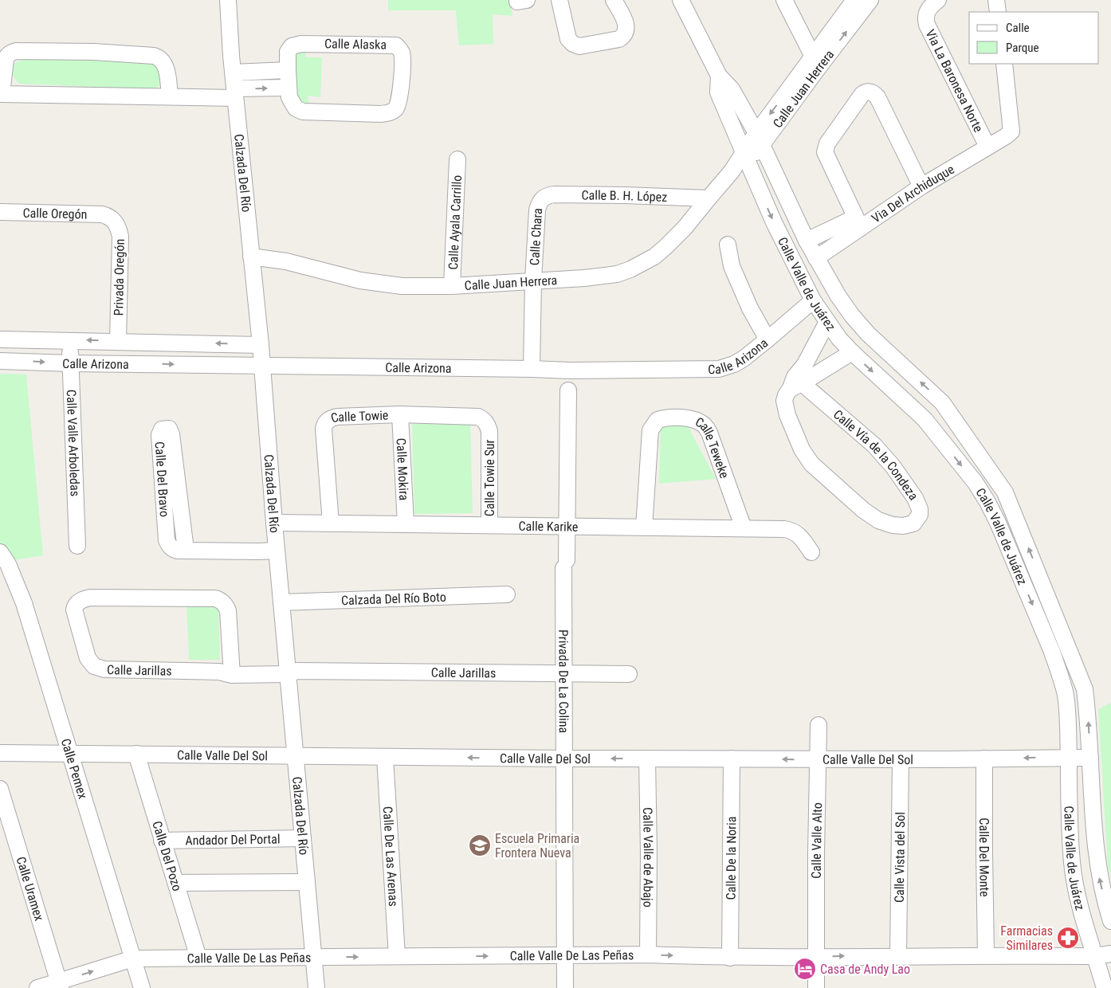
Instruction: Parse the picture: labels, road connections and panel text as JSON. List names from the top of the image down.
{
  "streets": {
    "street": [
      "Calle Alaska",
      "Via La Baronesa Norte",
      "Calle Juan Herrera",
      "Calzada Del Río",
      "Via Del Archiduque",
      "Calle B. H. López",
      "Calle Oregón",
      "Calle Ayala Carrillo",
      "Calle Chara",
      "Privada Oregón",
      "Calle Valle de Juárez",
      "Calle Arizona",
      "Calle Towie",
      "Calle Valle Arboledas",
      "Calle Teweke",
      "Calle Vía de la Condeza",
      "Calle Mokira",
      "Calle Towie Sur",
      "Calle Del Bravo",
      "Calle Karike",
      "Calzada Del Río Boto",
      "Calle Jarillas",
      "Privada De La Colina",
      "Calle Valle Del Sol",
      "Calle Pemex",
      "Andador Del Portal",
      "Calle Valle Alto",
      "Calle Del Pozo",
      "Calle De Las Arenas",
      "Calle Valle de Abajo",
      "Calle Vista del Sol",
      "Calle Del Monte",
      "Calle De la Noria",
      "Calle Uramex",
      "Calle Valle De Las Peñas"
    ]
  },
  "crossings": [
    ["Via La Baronesa Norte", "Via Del Archiduque"],
    ["Calle Juan Herrera", "Calzada Del Río"],
    ["Calle Juan Herrera", "Calle B. H. López"],
    ["Calle Juan Herrera", "Calle Ayala Carrillo"],
    ["Calle Juan Herrera", "Calle Chara"],
    ["Calle Juan Herrera", "Calle Valle de Juárez"],
    ["Calzada Del Río", "Calle Arizona"],
    ["Calzada Del Río", "Calle Del Bravo"],
    ["Calzada Del Río", "Calle Karike"],
    ["Calzada Del Río", "Calzada Del Río Boto"],
    ["Calzada Del Río", "Calle Jarillas"],
    ["Calzada Del Río", "Calle Valle Del Sol"],
    ["Calzada Del Río", "Andador Del Portal"],
    ["Calzada Del Río", "Calle Valle De Las Peñas"],
    ["Via Del Archiduque", "Calle Valle de Juárez"],
    ["Calle B. H. López", "Calle Chara"],
    ["Calle Oregón", "Privada Oregón"],
    ["Calle Chara", "Calle Arizona"],
    ["Privada Oregón", "Calle Arizona"],
    ["Calle Valle de Juárez", "Calle Arizona"],
    ["Calle Valle de Juárez", "Calle Vía de la Condeza"],
    ["Calle Valle de Juárez", "Calle Valle Del Sol"],
    ["Calle Valle de Juárez", "Calle Valle De Las Peñas"],
    ["Calle Arizona", "Calle Valle Arboledas"],
    ["Calle Towie", "Calle Mokira"],
    ["Calle Towie", "Calle Towie Sur"],
    ["Calle Towie", "Calle Karike"],
    ["Calle Teweke", "Calle Karike"],
    ["Calle Mokira", "Calle Karike"],
    ["Calle Towie Sur", "Calle Karike"],
    ["Calle Karike", "Privada De La Colina"],
    ["Calle Jarillas", "Privada De La Colina"],
    ["Privada De La Colina", "Calle Valle Del Sol"],
    ["Privada De La Colina", "Calle Valle De Las Peñas"],
    ["Calle Valle Del Sol", "Calle Pemex"],
    ["Calle Valle Del Sol", "Calle Valle Alto"],
    ["Calle Valle Del Sol", "Calle Del Pozo"],
    ["Calle Valle Del Sol", "Calle De Las Arenas"],
    ["Calle Valle Del Sol", "Calle Valle de Abajo"],
    ["Calle Valle Del Sol", "Calle Vista del Sol"],
    ["Calle Valle Del Sol", "Calle Del Monte"],
    ["Calle Valle Del Sol", "Calle De la Noria"],
    ["Calle Pemex", "Calle Valle De Las Peñas"],
    ["Andador Del Portal", "Calle Del Pozo"],
    ["Calle Valle Alto", "Calle Valle De Las Peñas"],
    ["Calle Del Pozo", "Calle Valle De Las Peñas"],
    ["Calle De Las Arenas", "Calle Valle De Las Peñas"],
    ["Calle Valle de Abajo", "Calle Valle De Las Peñas"],
    ["Calle Vista del Sol", "Calle Valle De Las Peñas"],
    ["Calle Del Monte", "Calle Valle De Las Peñas"],
    ["Calle De la Noria", "Calle Valle De Las Peñas"],
    ["Calle Uramex", "Calle Valle De Las Peñas"]
  ],
  "one_way": ["Calle Valle Del Sol", "Calle Valle De Las Peñas"],
  "places": {
    "school or university": ["Escuela Primaria Frontera Nueva"],
    "pharmacy": ["Farmacias Similares"],
    "hotel": ["Casa de Andy Lao"]
  },
  "legend": ["Calle", "Parque"]
}
